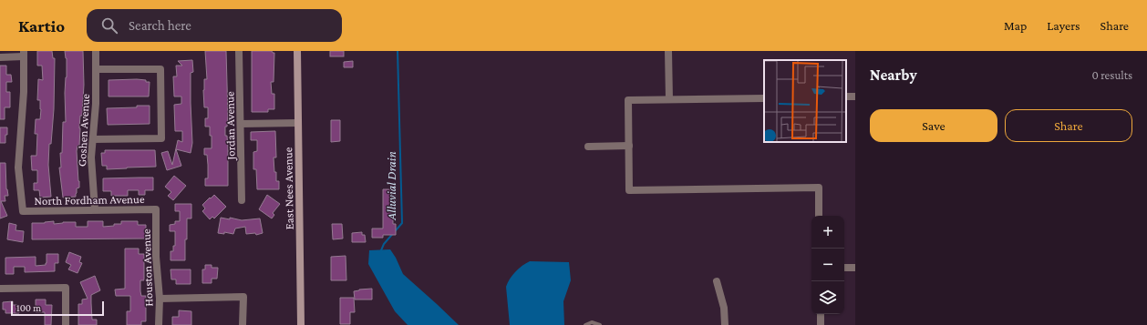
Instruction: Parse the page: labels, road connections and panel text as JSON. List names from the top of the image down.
{
  "streets": {
    "main road": ["East Nees Avenue"],
    "street": [
      "Jordan Avenue",
      "Goshen Avenue",
      "North Fordham Avenue",
      "Houston Avenue"
    ]
  },
  "crossings": [
    ["Goshen Avenue", "North Fordham Avenue"],
    ["North Fordham Avenue", "Houston Avenue"]
  ],
  "water": ["Alluvial Drain"],
  "scale_bar": "100 m",
  "page": {
    "header": "Kartio",
    "search": "Search here",
    "nav": ["Map", "Layers", "Share"],
    "heading": ["Nearby", "0 results"],
    "buttons": ["Save", "Share"],
    "map_buttons": ["+", "−"],
    "scale": "100 m"
  }
}
